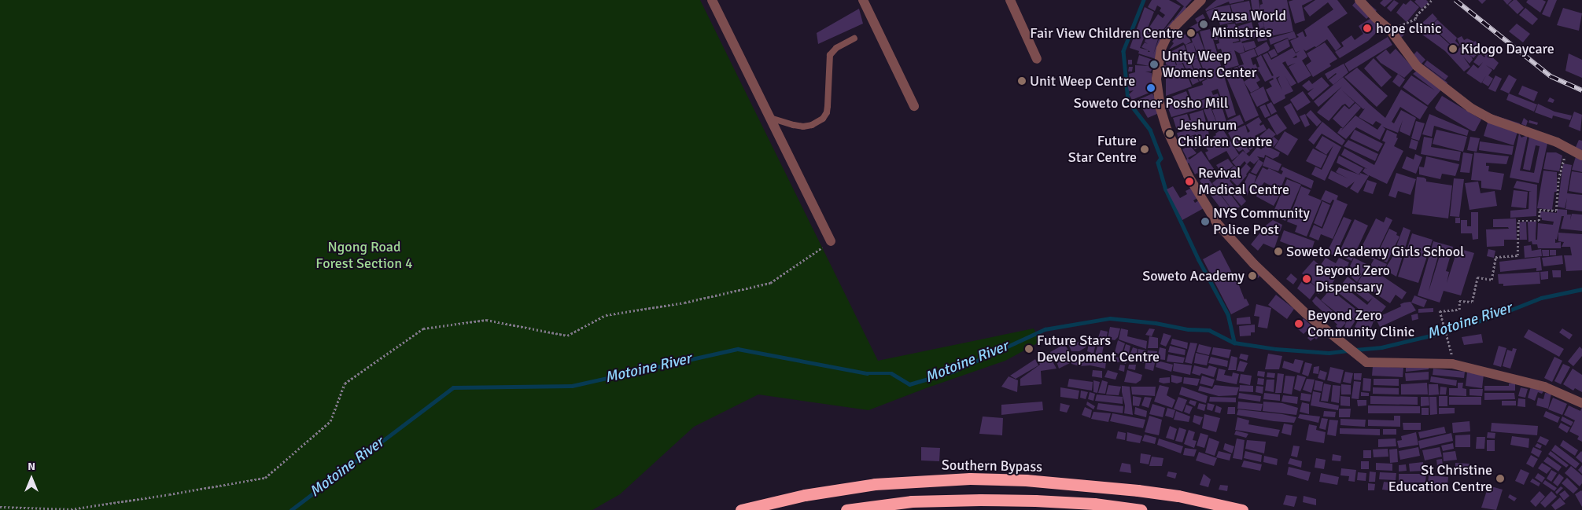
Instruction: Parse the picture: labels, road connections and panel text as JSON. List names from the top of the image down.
{
  "streets": {
    "highway": ["Southern Bypass"]
  },
  "water": ["Motoine River"],
  "parks": ["Ngong Road Forest Section 4"],
  "places": [
    "Azusa World Ministries",
    "hope clinic",
    "Fair View Children Centre",
    "Kidogo Daycare",
    "Unity Weep Womens Center",
    "Unit Weep Centre",
    "Soweto Corner Posho Mill",
    "Jeshurum Children Centre",
    "Future Star Centre",
    "Revival Medical Centre",
    "NYS Community Police Post",
    "Soweto Academy Girls School",
    "Soweto Academy",
    "Beyond Zero Dispensary",
    "Beyond Zero Community Clinic",
    "Future Stars Development Centre",
    "St Christine Education Centre"
  ],
  "north": "top"
}
